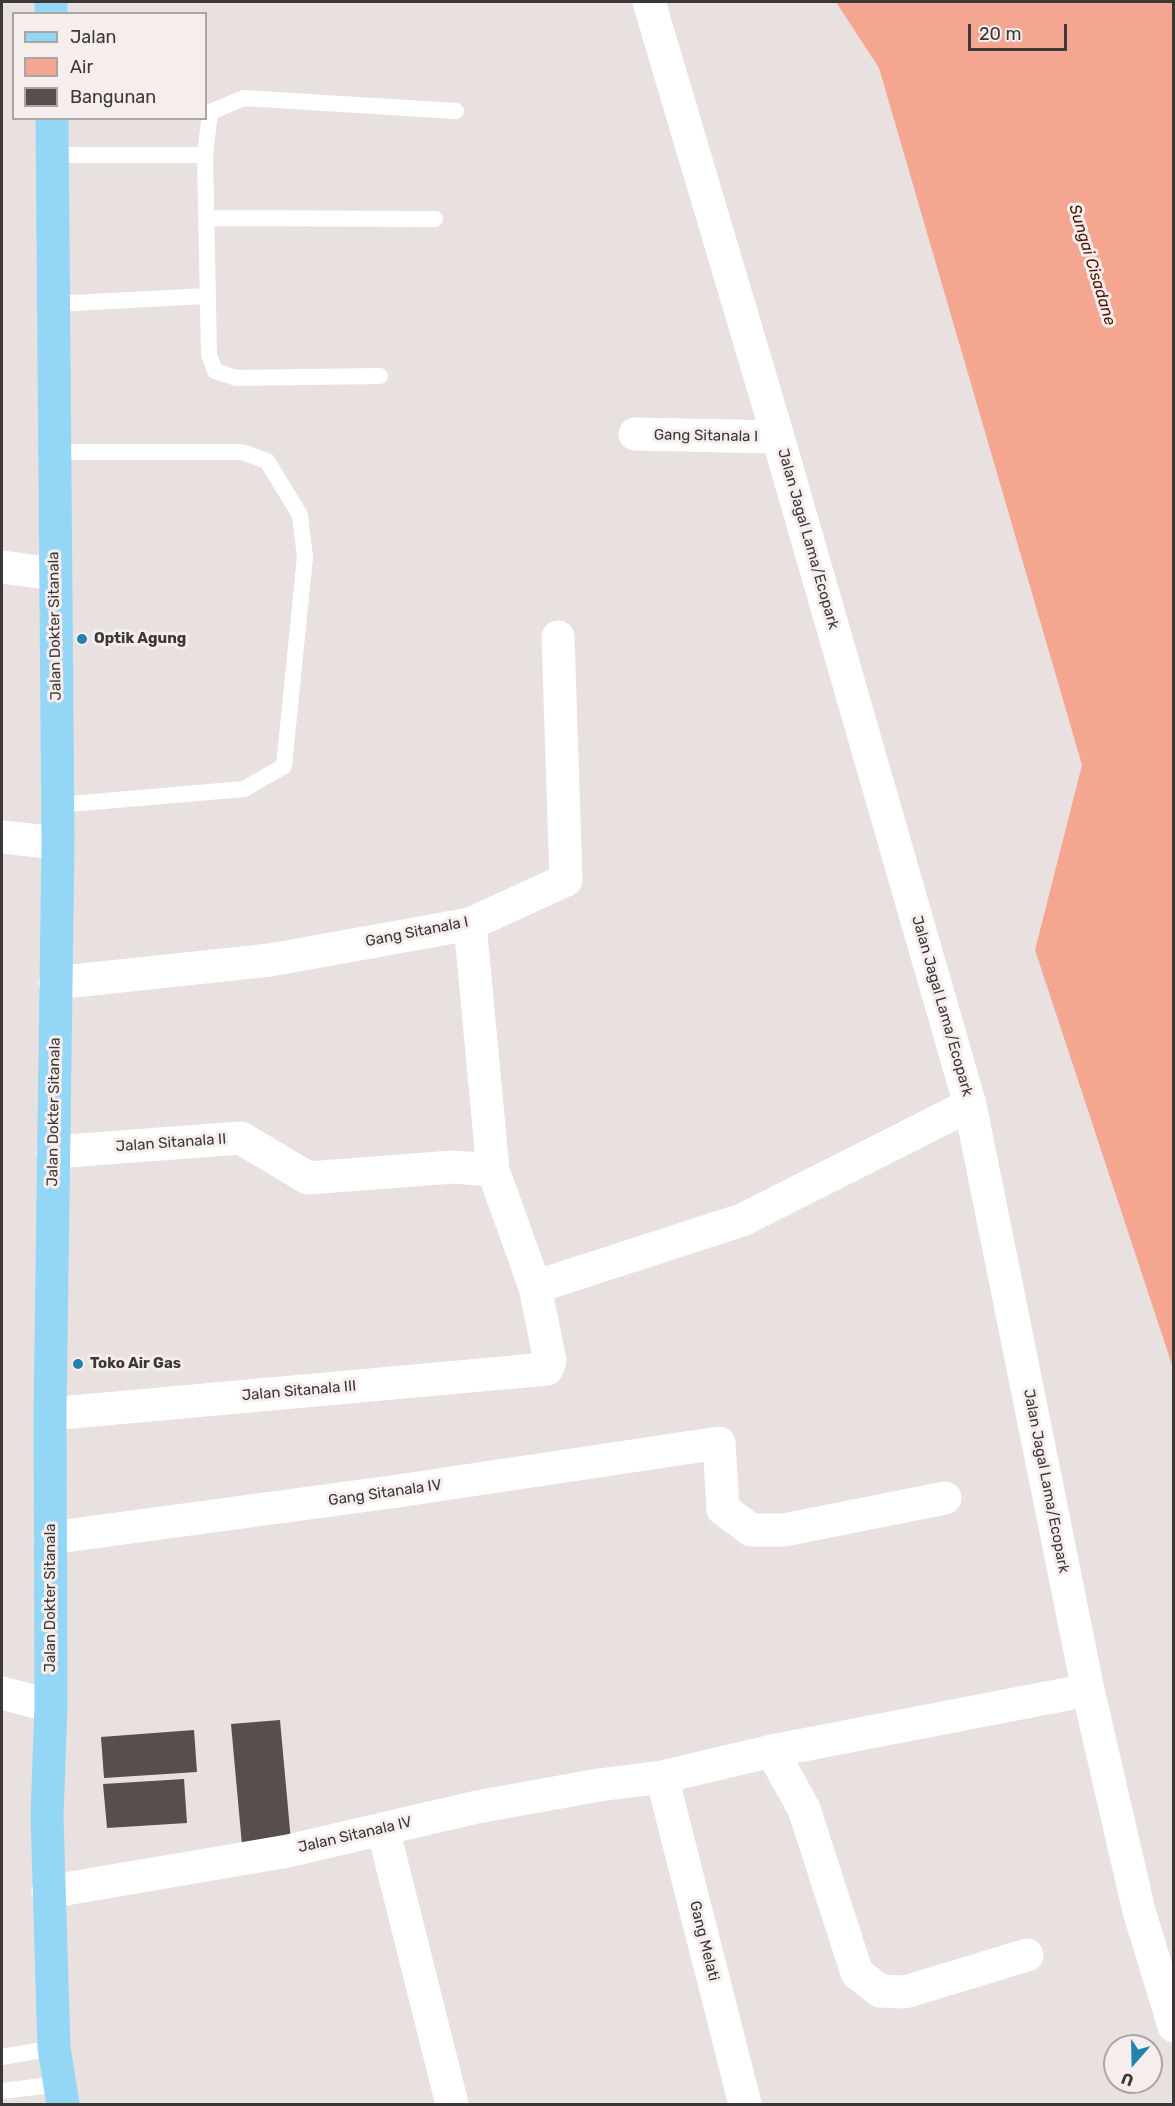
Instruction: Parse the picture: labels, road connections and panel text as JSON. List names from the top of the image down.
{
  "streets": {
    "main road": ["Jalan Dokter Sitanala"],
    "street": [
      "Gang Sitanala I",
      "Jalan Jagal Lama/Ecopark",
      "Jalan Sitanala II",
      "Jalan Sitanala III",
      "Gang Sitanala IV",
      "Jalan Sitanala IV",
      "Gang Melati"
    ]
  },
  "crossings": [
    ["Gang Sitanala I", "Jalan Jagal Lama/Ecopark"],
    ["Gang Sitanala I", "Jalan Dokter Sitanala"],
    ["Jalan Jagal Lama/Ecopark", "Jalan Sitanala IV"],
    ["Jalan Dokter Sitanala", "Jalan Sitanala II"],
    ["Jalan Dokter Sitanala", "Jalan Sitanala III"],
    ["Jalan Dokter Sitanala", "Gang Sitanala IV"],
    ["Jalan Dokter Sitanala", "Jalan Sitanala IV"],
    ["Jalan Sitanala IV", "Gang Melati"]
  ],
  "water": ["Sungai Cisadane"],
  "places": ["Optik Agung", "Toko Air Gas"],
  "legend": ["Jalan", "Air", "Bangunan"],
  "scale_bar": "20 m",
  "north": "bottom"
}
